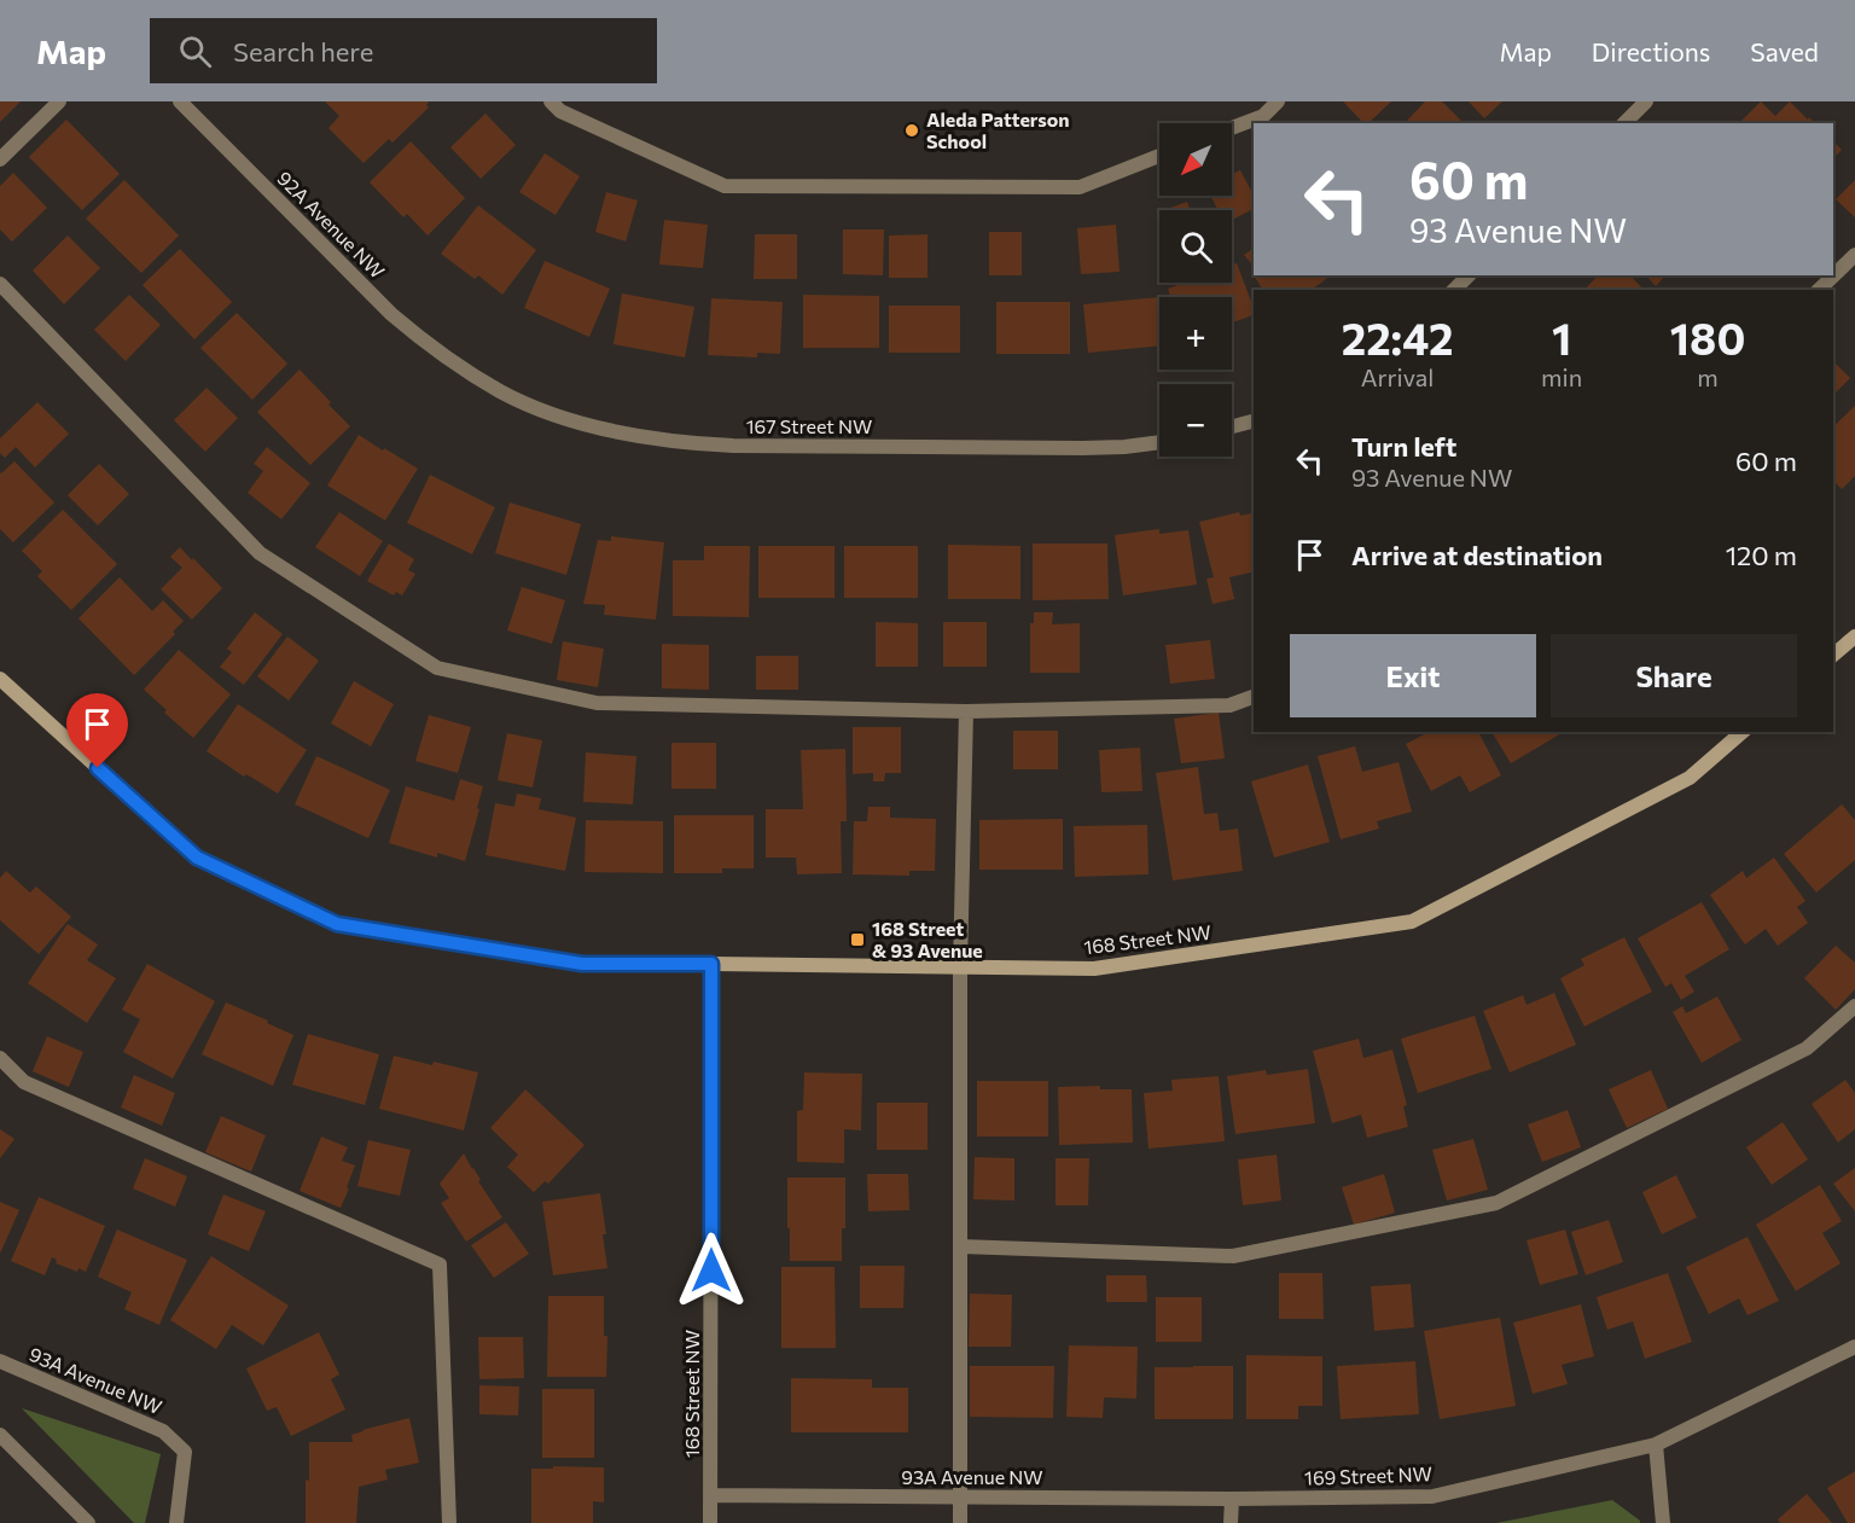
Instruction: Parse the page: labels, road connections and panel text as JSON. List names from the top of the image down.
{
  "streets": {
    "street": [
      "92A Avenue NW",
      "167 Street NW",
      "168 Street NW",
      "93A Avenue NW",
      "169 Street NW"
    ]
  },
  "crossings": [
    ["92A Avenue NW", "167 Street NW"],
    ["168 Street NW", "93A Avenue NW"],
    ["93A Avenue NW", "169 Street NW"]
  ],
  "places": {
    "other": ["Aleda Patterson School"],
    "transit": ["168 Street & 93 Avenue"]
  },
  "north": "bottom left",
  "page": {
    "header": "Map",
    "search": "Search here",
    "nav": ["Map", "Directions", "Saved"],
    "map_buttons": ["+", "−"],
    "turn": ["60 m", "93 Avenue NW"],
    "eta": [
      "22:42",
      "Arrival",
      "1",
      "min",
      "180",
      "m"
    ],
    "list": [
      {
        "name": "Turn left",
        "note": "93 Avenue NW",
        "value": "60 m"
      },
      {
        "name": "Arrive at destination",
        "value": "120 m"
      }
    ],
    "buttons": ["Exit", "Share"]
  }
}
